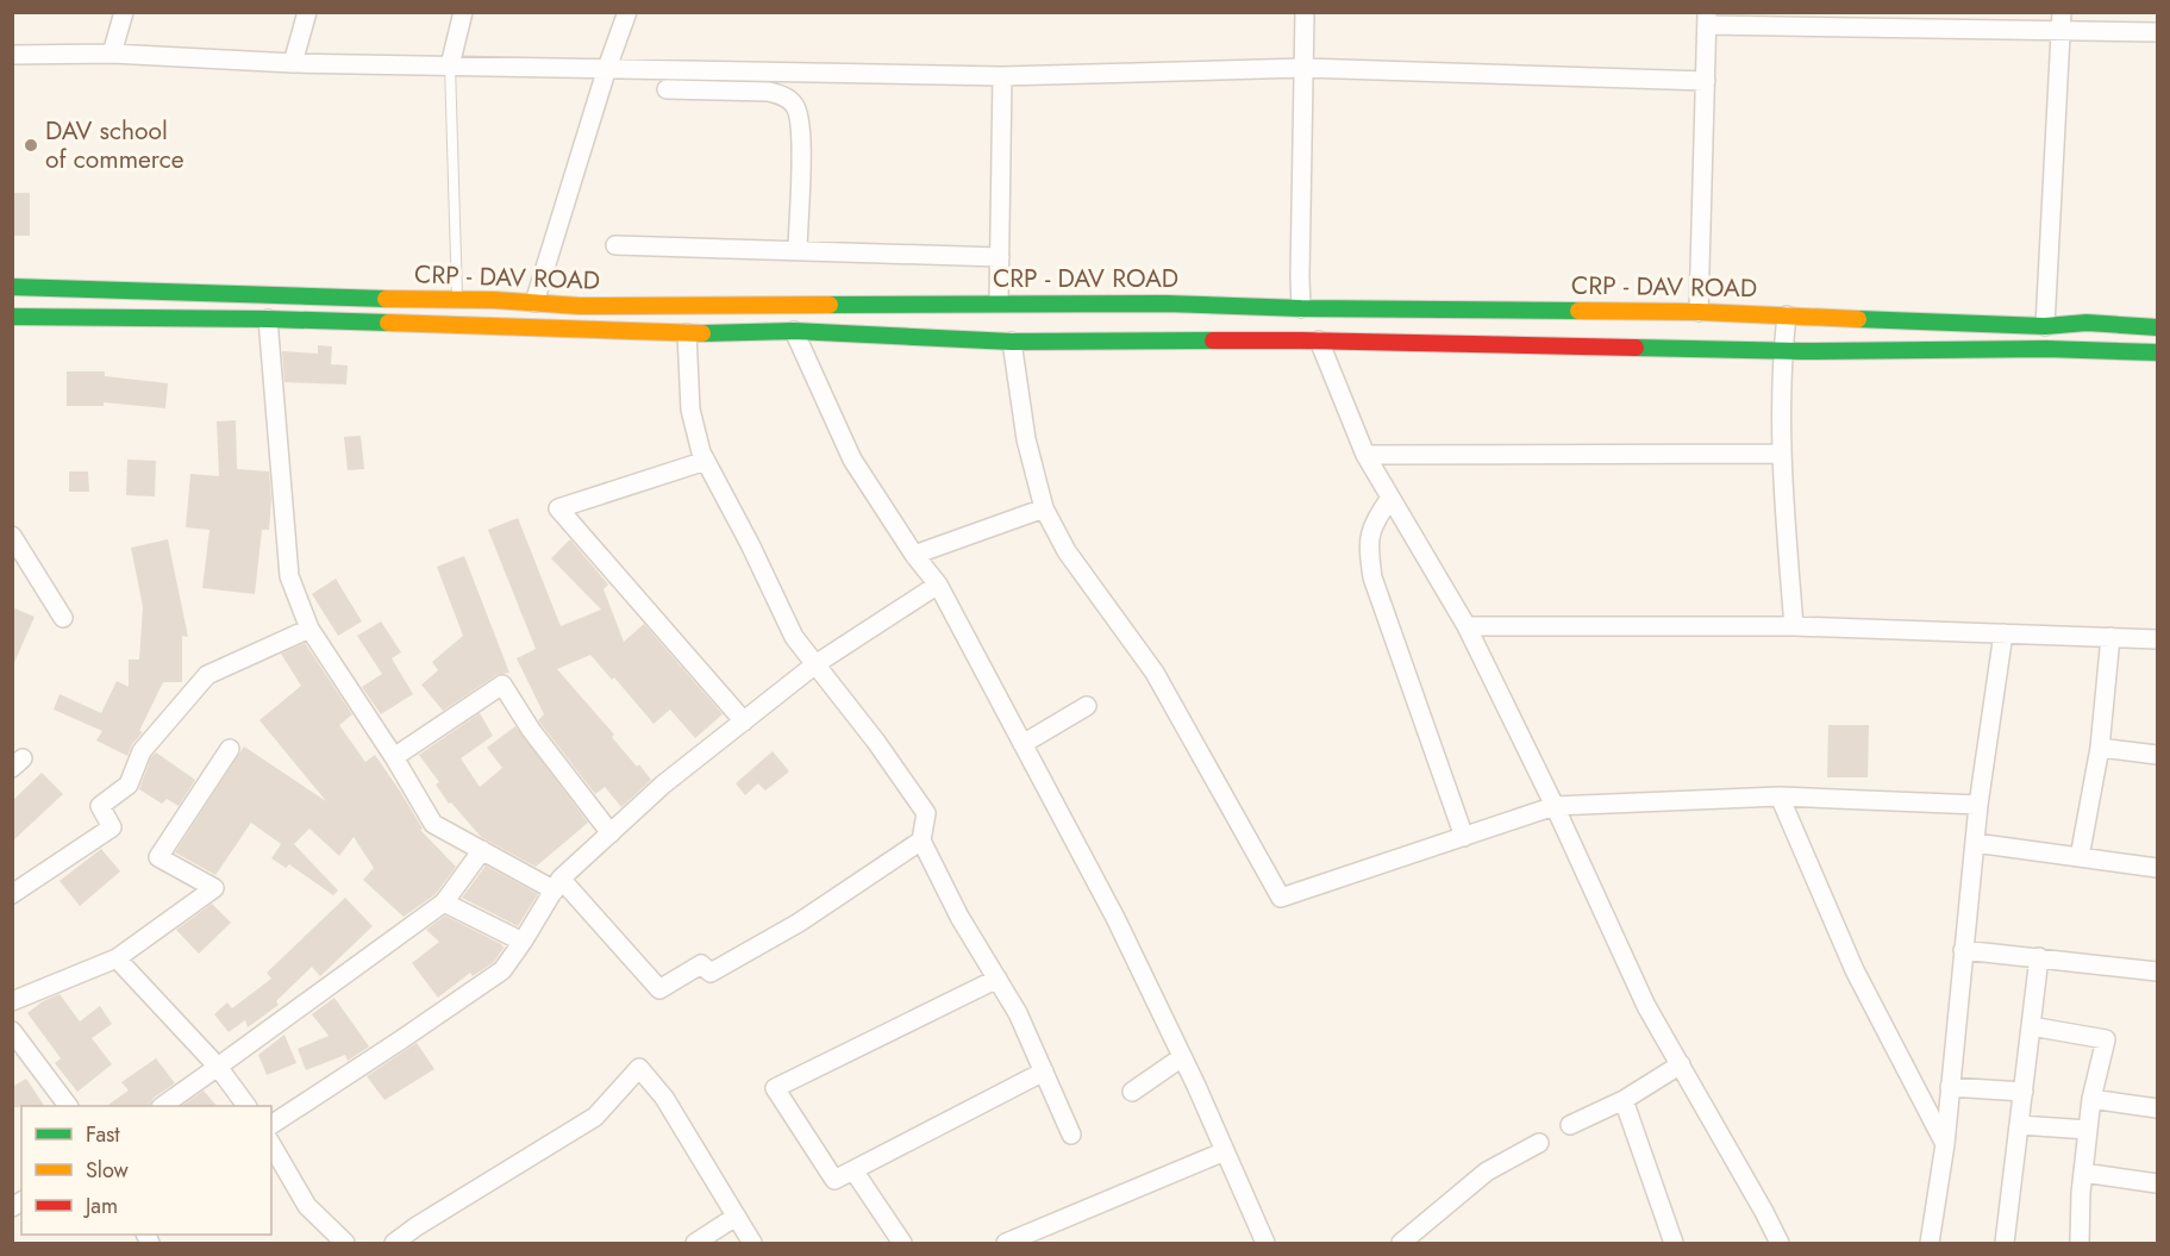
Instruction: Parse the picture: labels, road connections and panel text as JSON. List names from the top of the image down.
{
  "streets": {
    "street": ["CRP - DAV ROAD"]
  },
  "places": ["DAV school of commerce"],
  "legend": ["Fast", "Slow", "Jam"]
}
